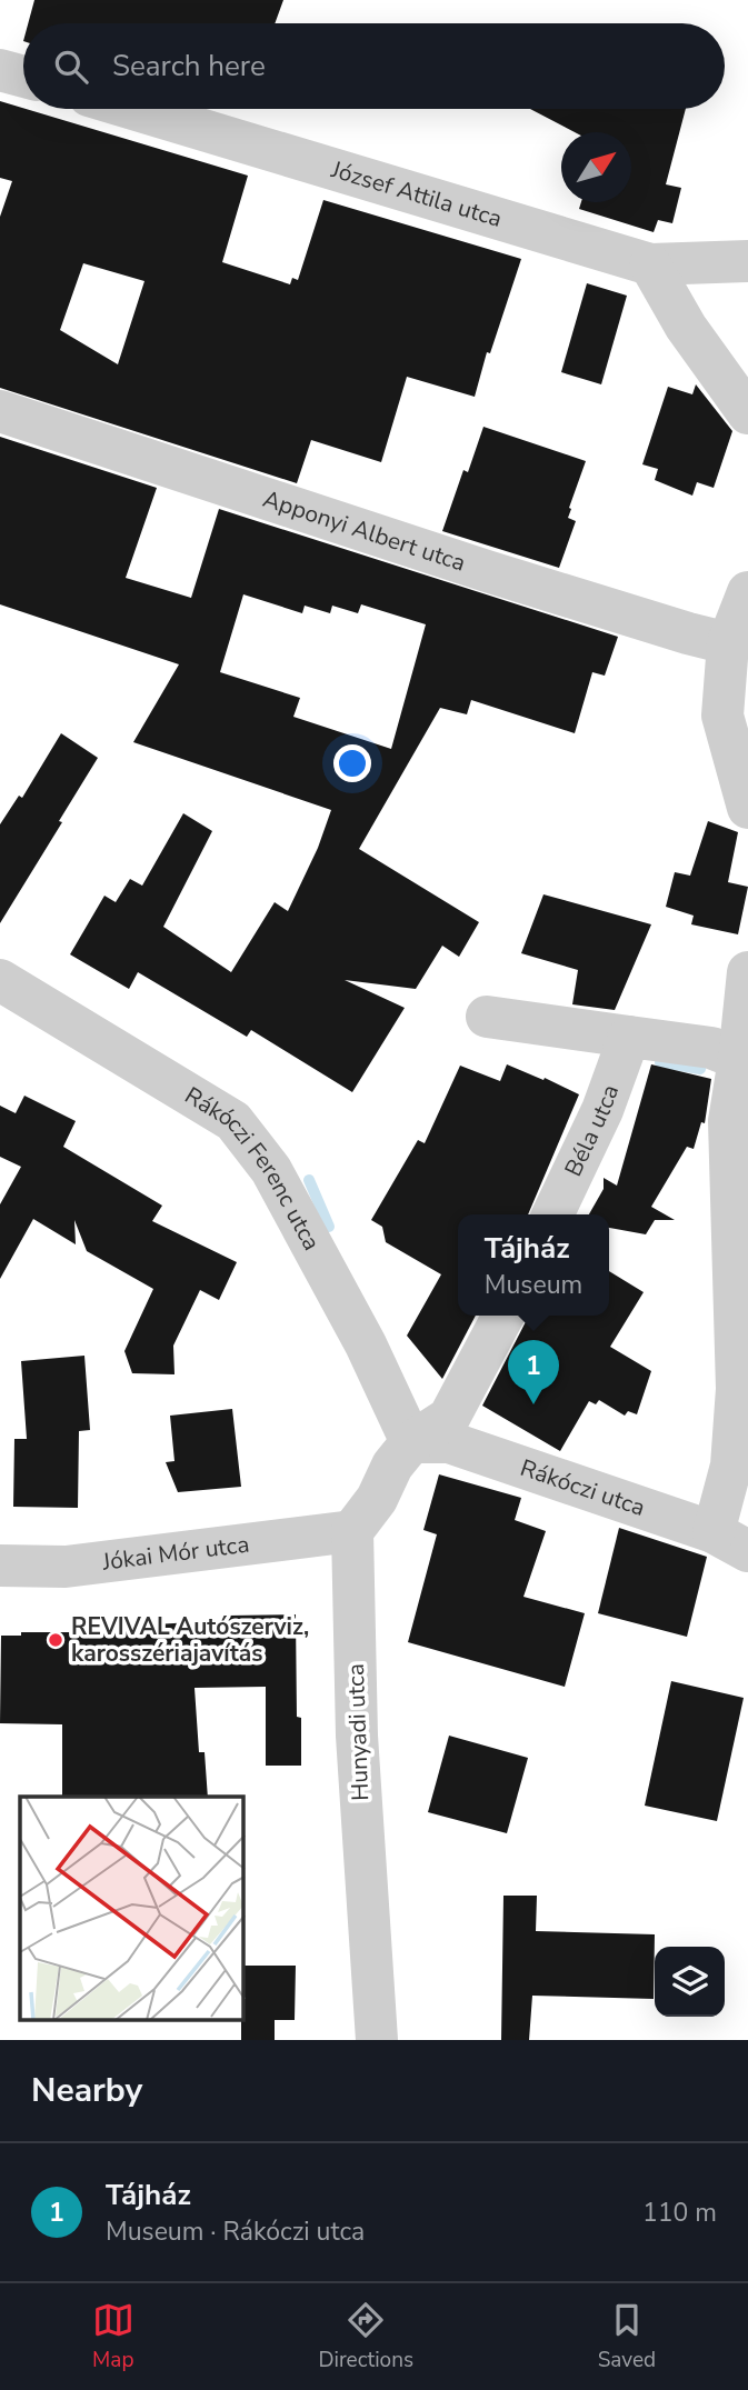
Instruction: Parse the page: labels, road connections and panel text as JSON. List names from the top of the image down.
{
  "streets": {
    "street": [
      "József Attila utca",
      "Apponyi Albert utca",
      "Béla utca",
      "Rákóczi Ferenc utca",
      "Rákóczi utca",
      "Jókai Mór utca",
      "Hunyadi utca"
    ]
  },
  "crossings": [
    ["Rákóczi Ferenc utca", "Rákóczi utca"],
    ["Jókai Mór utca", "Hunyadi utca"]
  ],
  "places": ["REVIVAL Autószerviz, karosszériajavítás"],
  "north": "top right",
  "page": {
    "search": "Search here",
    "popup": ["Tájház", "Museum"],
    "pins": "1",
    "heading": "Nearby",
    "list": [
      {
        "mark": "1",
        "name": "Tájház",
        "note": "Museum · Rákóczi utca",
        "value": "110 m"
      }
    ],
    "nav": ["Map", "Directions", "Saved"]
  }
}
